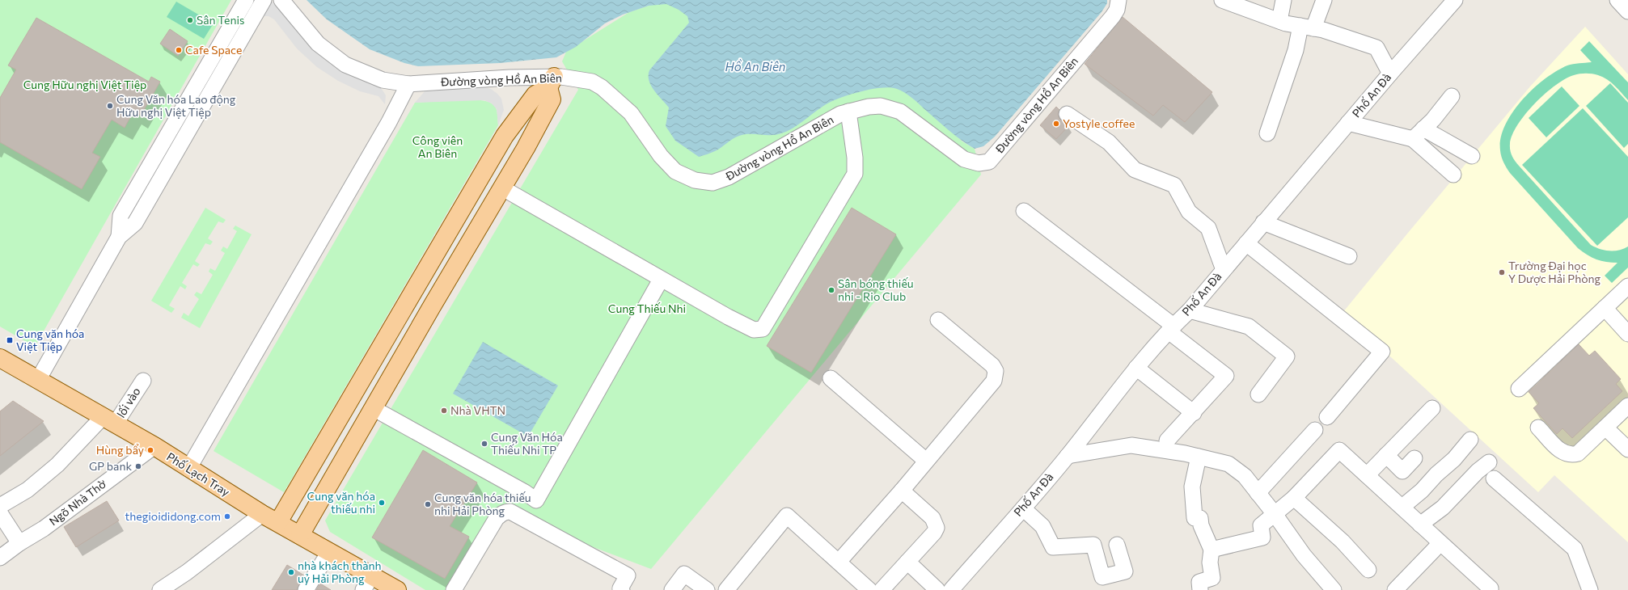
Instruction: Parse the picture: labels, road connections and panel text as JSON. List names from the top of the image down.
{
  "streets": {
    "main road": ["Phố Lạch Tray"],
    "street": [
      "Đường vòng Hồ An Biên",
      "Phố An Đà",
      "lối vào",
      "Ngõ Nhà Thờ"
    ]
  },
  "crossings": [
    ["lối vào", "Phố Lạch Tray"],
    ["Phố Lạch Tray", "Ngõ Nhà Thờ"]
  ],
  "water": ["Hồ An Biên"],
  "parks": ["Cung Hữu nghị Việt Tiệp", "Công viên An Biên", "Cung Thiếu Nhi"],
  "places": {
    "other": [
      "Sân Tenis",
      "Cafe Space",
      "Cung Văn hóa Lao động Hữu nghị Việt Tiệp",
      "Yostyle coffee",
      "Trường Đại học Y Dược Hải Phòng",
      "Sân bóng thiếu nhi - Rio Club",
      "Nhà VHTN",
      "Cung Văn Hóa Thiếu Nhi TP",
      "Hùng bẩy",
      "GP bank",
      "Cung văn hóa thiếu nhi",
      "Cung văn hóa thiếu nhi Hải Phòng",
      "thegioididong.com",
      "nhà khách thành uỷ Hải Phòng"
    ],
    "transit": ["Cung văn hóa Việt Tiệp"]
  }
}
